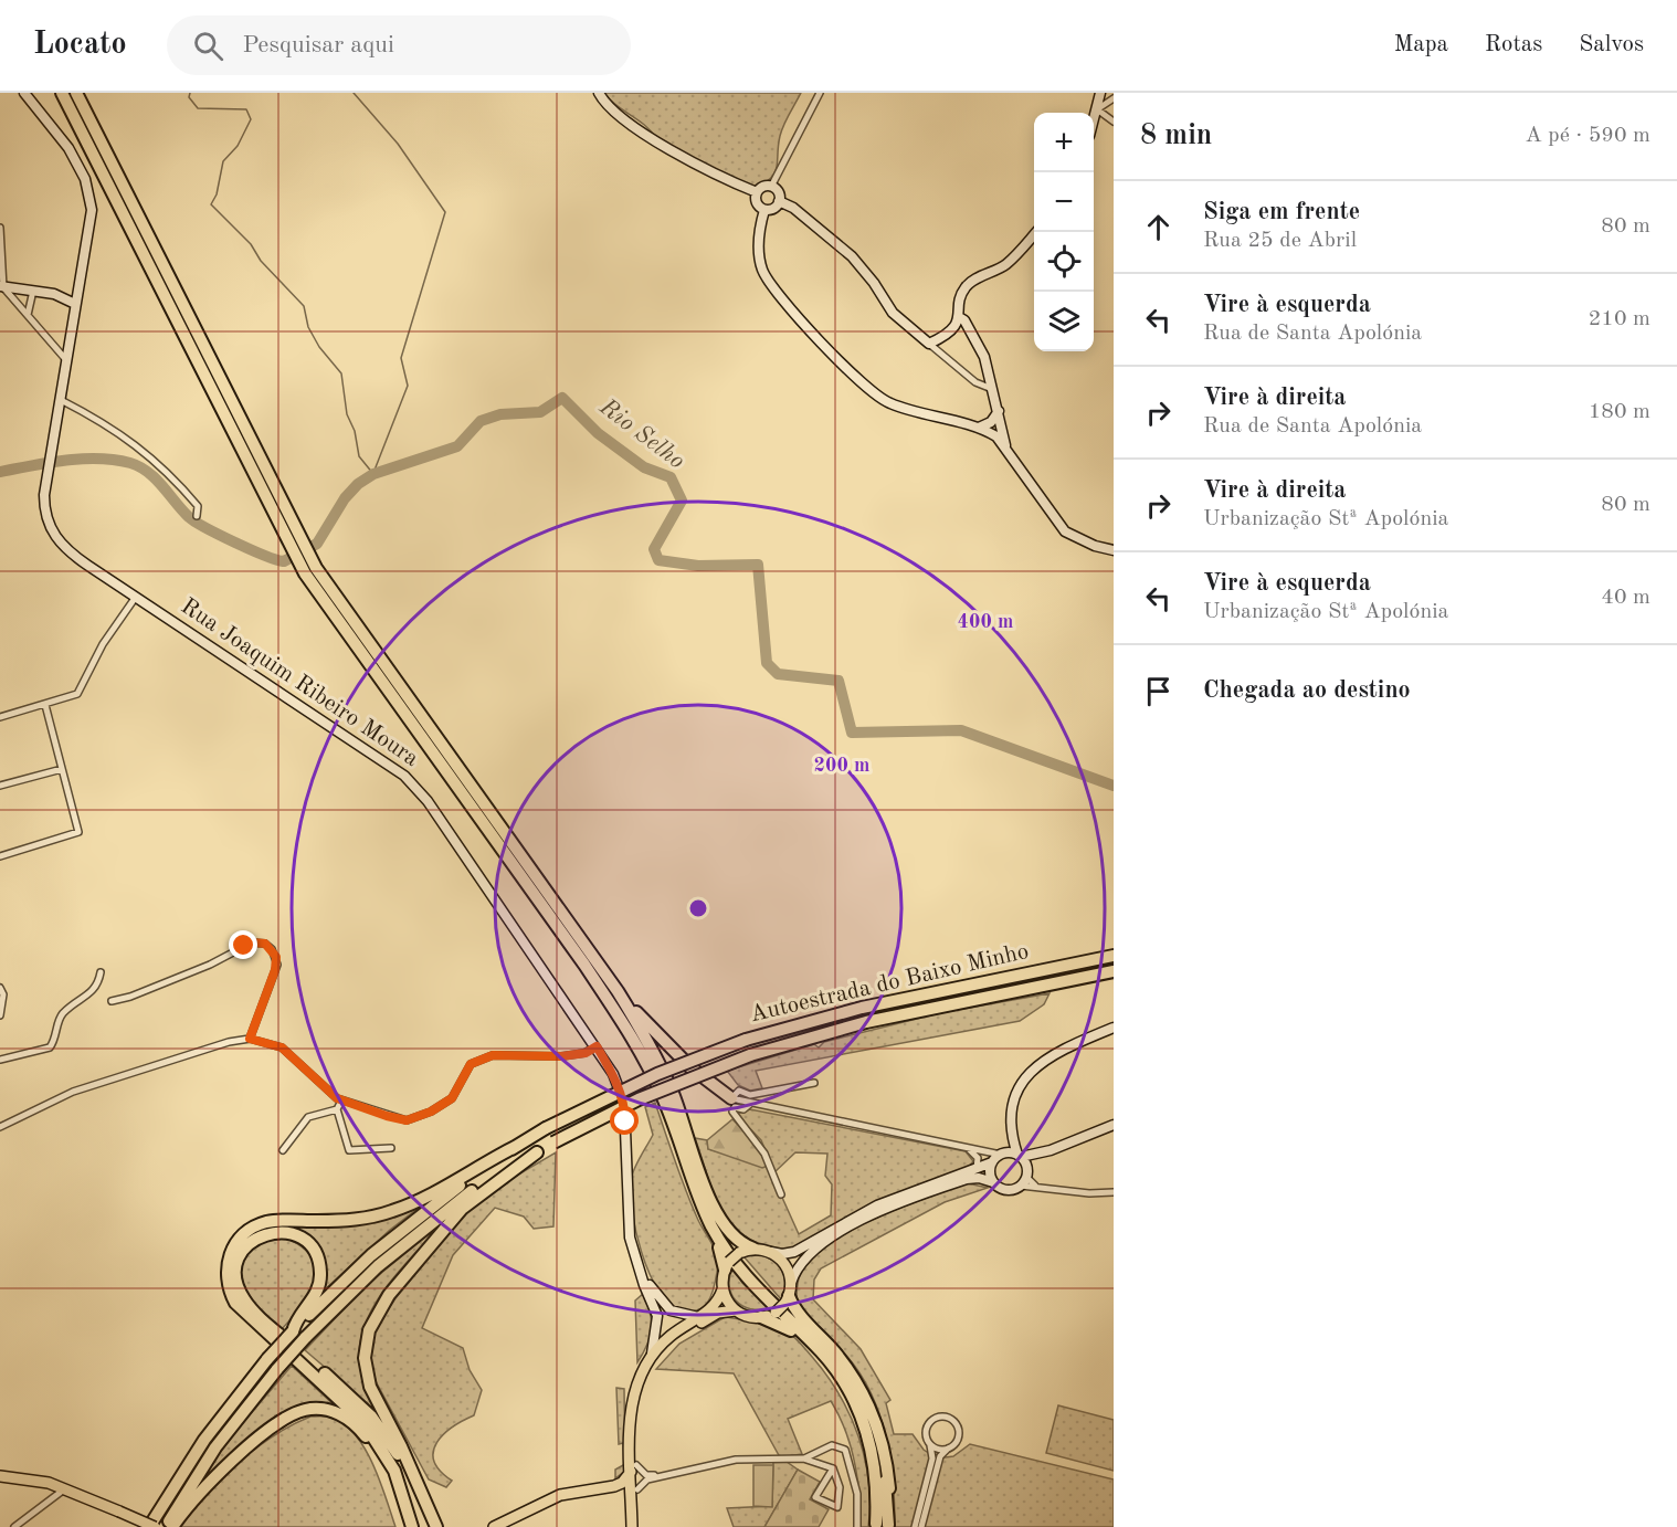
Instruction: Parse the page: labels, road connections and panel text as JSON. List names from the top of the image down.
{
  "streets": {
    "highway": ["Autoestrada do Baixo Minho"],
    "main road": ["Rua Joaquim Ribeiro Moura"]
  },
  "water": ["Rio Selho"],
  "page": {
    "header": "Locato",
    "search": "Pesquisar aqui",
    "nav": ["Mapa", "Rotas", "Salvos"],
    "heading": ["8 min", "A pé · 590 m"],
    "map_buttons": ["+", "−"],
    "list": [
      ["Siga em frente", "Rua 25 de Abril", "80 m"],
      ["Vire à esquerda", "Rua de Santa Apolónia", "210 m"],
      ["Vire à direita", "Rua de Santa Apolónia", "180 m"],
      ["Vire à direita", "Urbanização Stª Apolónia", "80 m"],
      ["Vire à esquerda", "Urbanização Stª Apolónia", "40 m"],
      "Chegada ao destino"
    ]
  },
  "rings": ["400 m", "200 m"]
}
